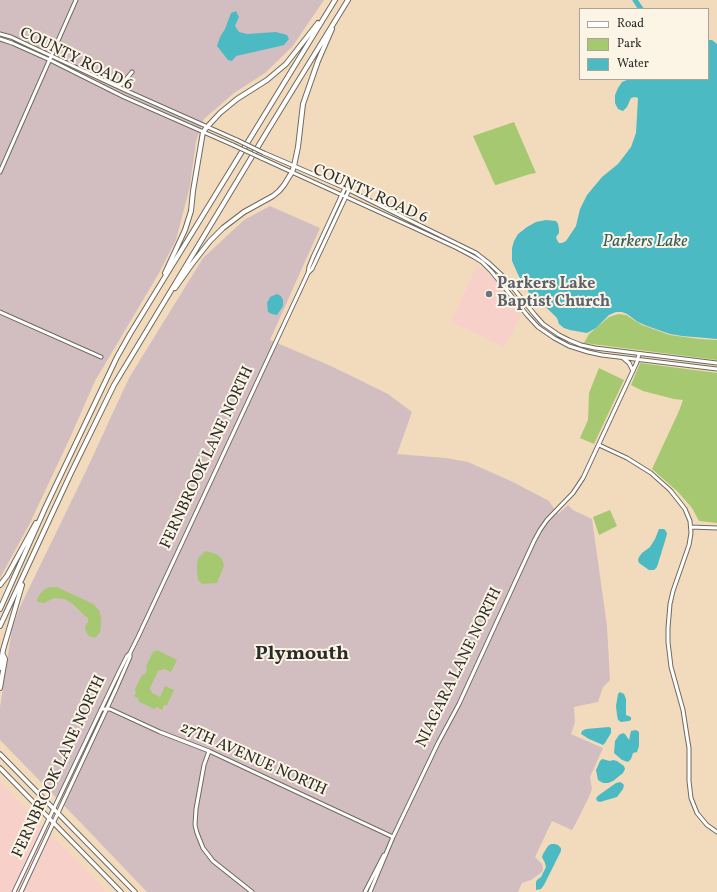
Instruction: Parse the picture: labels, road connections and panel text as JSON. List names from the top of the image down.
{
  "streets": {
    "street": [
      "COUNTY ROAD 6",
      "FERNBROOK LANE NORTH",
      "NIAGARA LANE NORTH",
      "27TH AVENUE NORTH"
    ]
  },
  "crossings": [
    ["COUNTY ROAD 6", "FERNBROOK LANE NORTH"],
    ["FERNBROOK LANE NORTH", "27TH AVENUE NORTH"],
    ["NIAGARA LANE NORTH", "27TH AVENUE NORTH"]
  ],
  "districts": ["Plymouth"],
  "water": ["Parkers Lake"],
  "places": ["Parkers Lake Baptist Church"],
  "legend": ["Road", "Park", "Water"]
}
